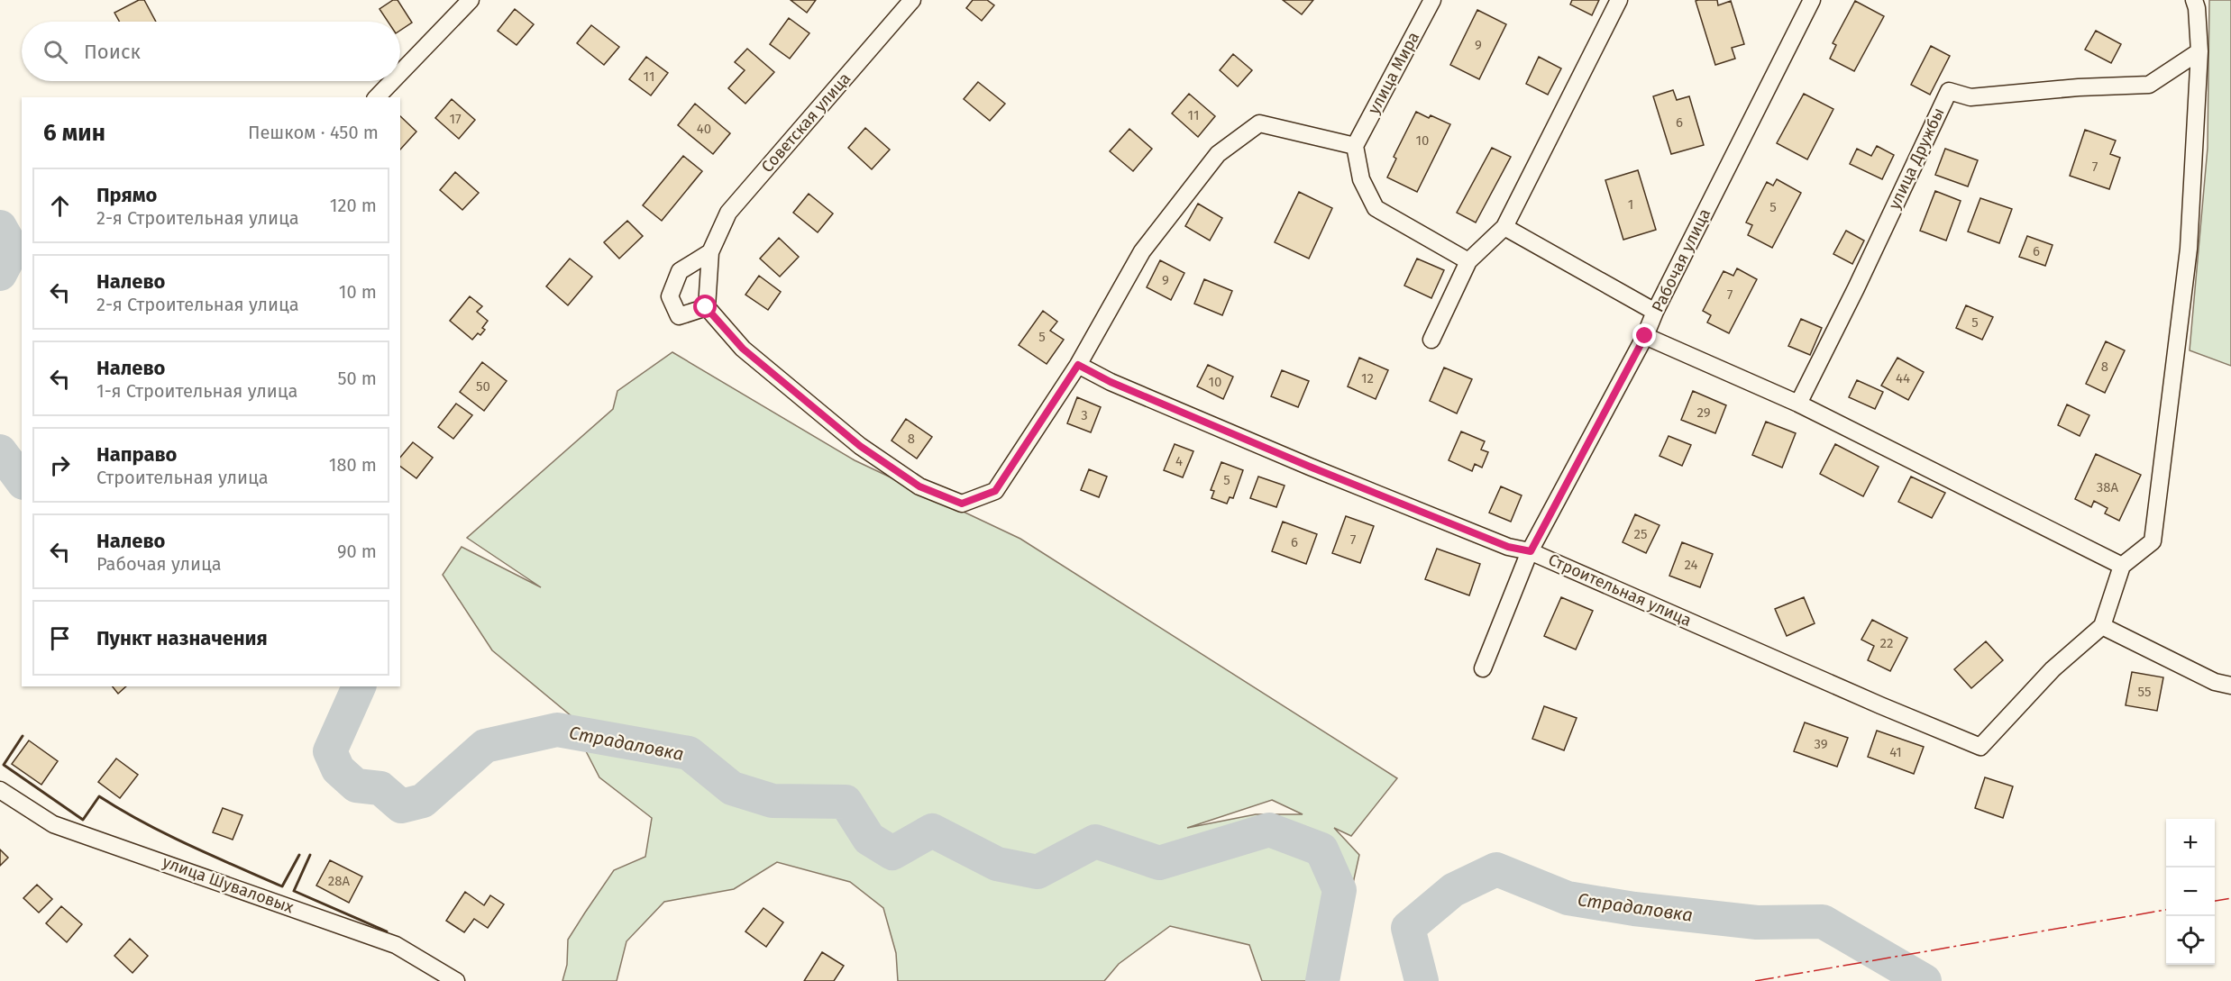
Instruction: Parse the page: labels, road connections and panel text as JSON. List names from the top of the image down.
{
  "streets": {
    "street": [
      "улица Мира",
      "Советская улица",
      "улица Дружбы",
      "Рабочая улица",
      "Строительная улица",
      "улица Шуваловых"
    ]
  },
  "crossings": [
    ["Рабочая улица", "Строительная улица"]
  ],
  "water": ["Страдаловка"],
  "house_numbers": [
    "9",
    "11",
    "11",
    "17",
    "6",
    "40",
    "10",
    "7",
    "1",
    "5",
    "6",
    "9",
    "7",
    "5",
    "5",
    "8",
    "12",
    "44",
    "10",
    "50",
    "29",
    "3",
    "8",
    "4",
    "5",
    "38А",
    "25",
    "7",
    "6",
    "24",
    "22",
    "55",
    "39",
    "41",
    "28А"
  ],
  "page": {
    "search": "Поиск",
    "heading": ["6 мин", "Пешком · 450 m"],
    "list": [
      ["Прямо", "2-я Строительная улица", "120 m"],
      ["Налево", "2-я Строительная улица", "10 m"],
      ["Налево", "1-я Строительная улица", "50 m"],
      ["Направо", "Строительная улица", "180 m"],
      ["Налево", "Рабочая улица", "90 m"],
      "Пункт назначения"
    ],
    "map_buttons": ["+", "−"]
  }
}
